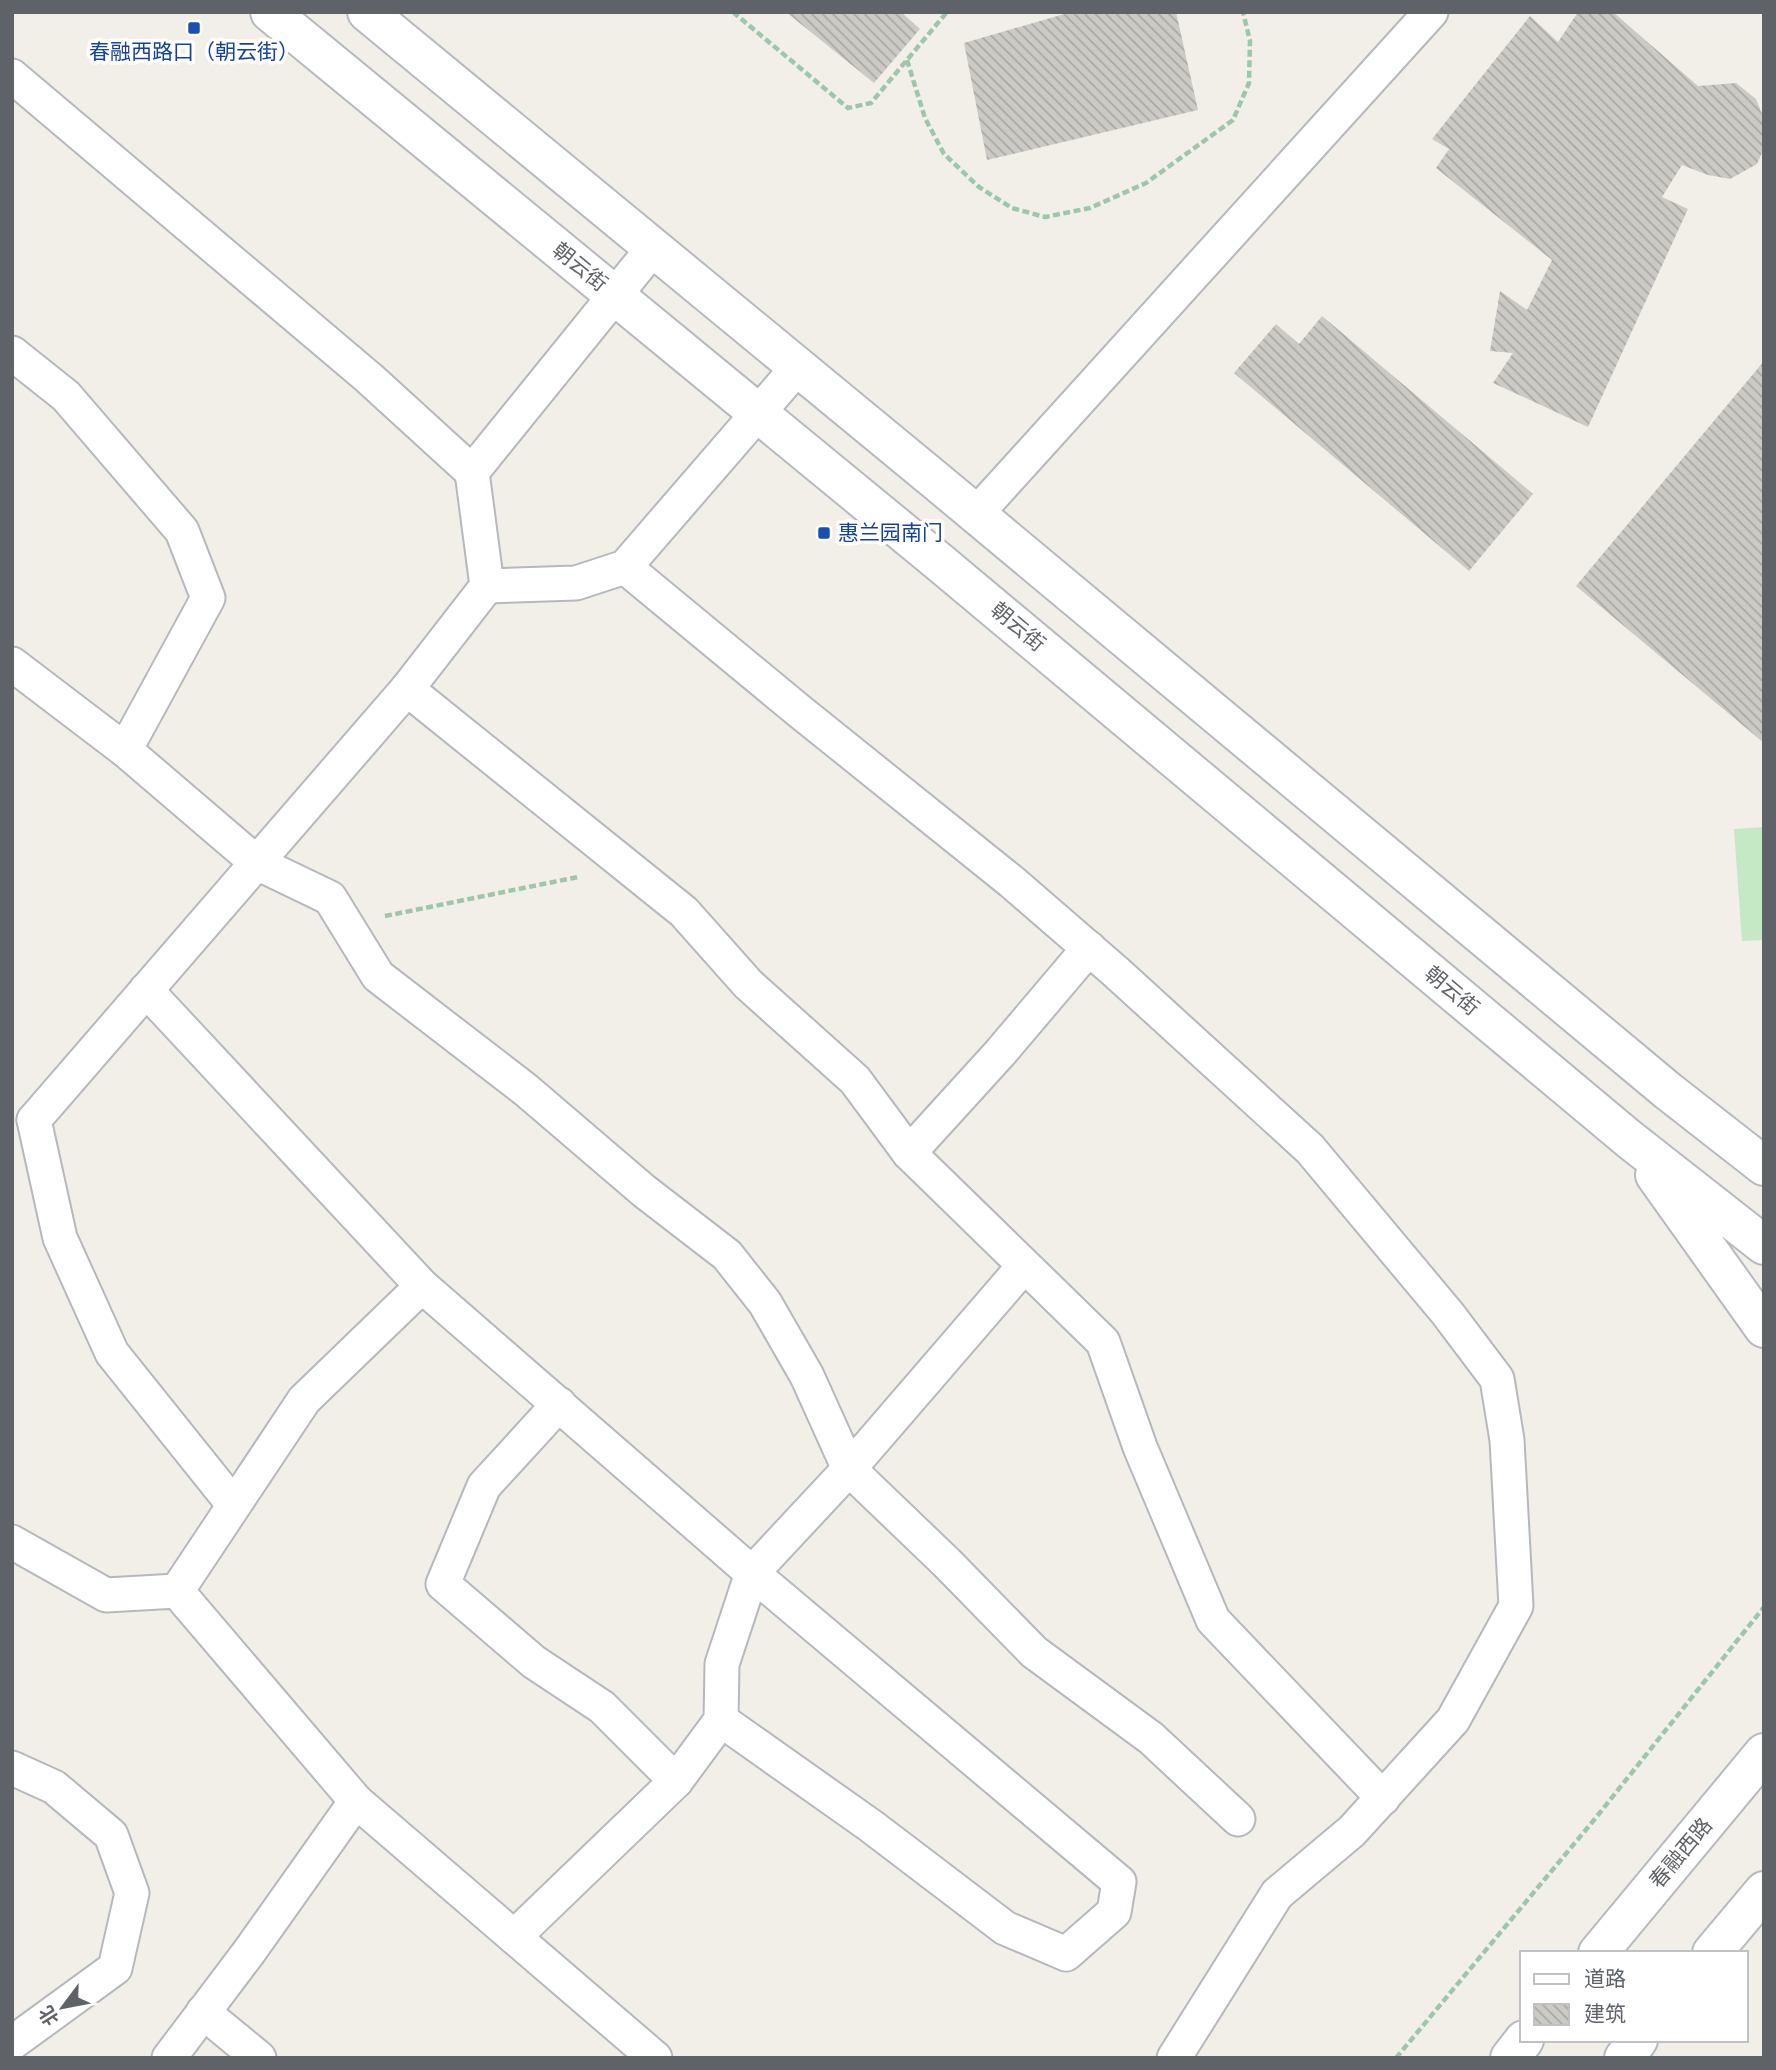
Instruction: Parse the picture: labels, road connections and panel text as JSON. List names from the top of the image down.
{
  "streets": {
    "main road": ["朝云街", "春融西路"]
  },
  "places": {
    "transit": ["春融西路口（朝云街）", "惠兰园南门"]
  },
  "legend": ["道路", "建筑"],
  "north": "bottom left"
}
